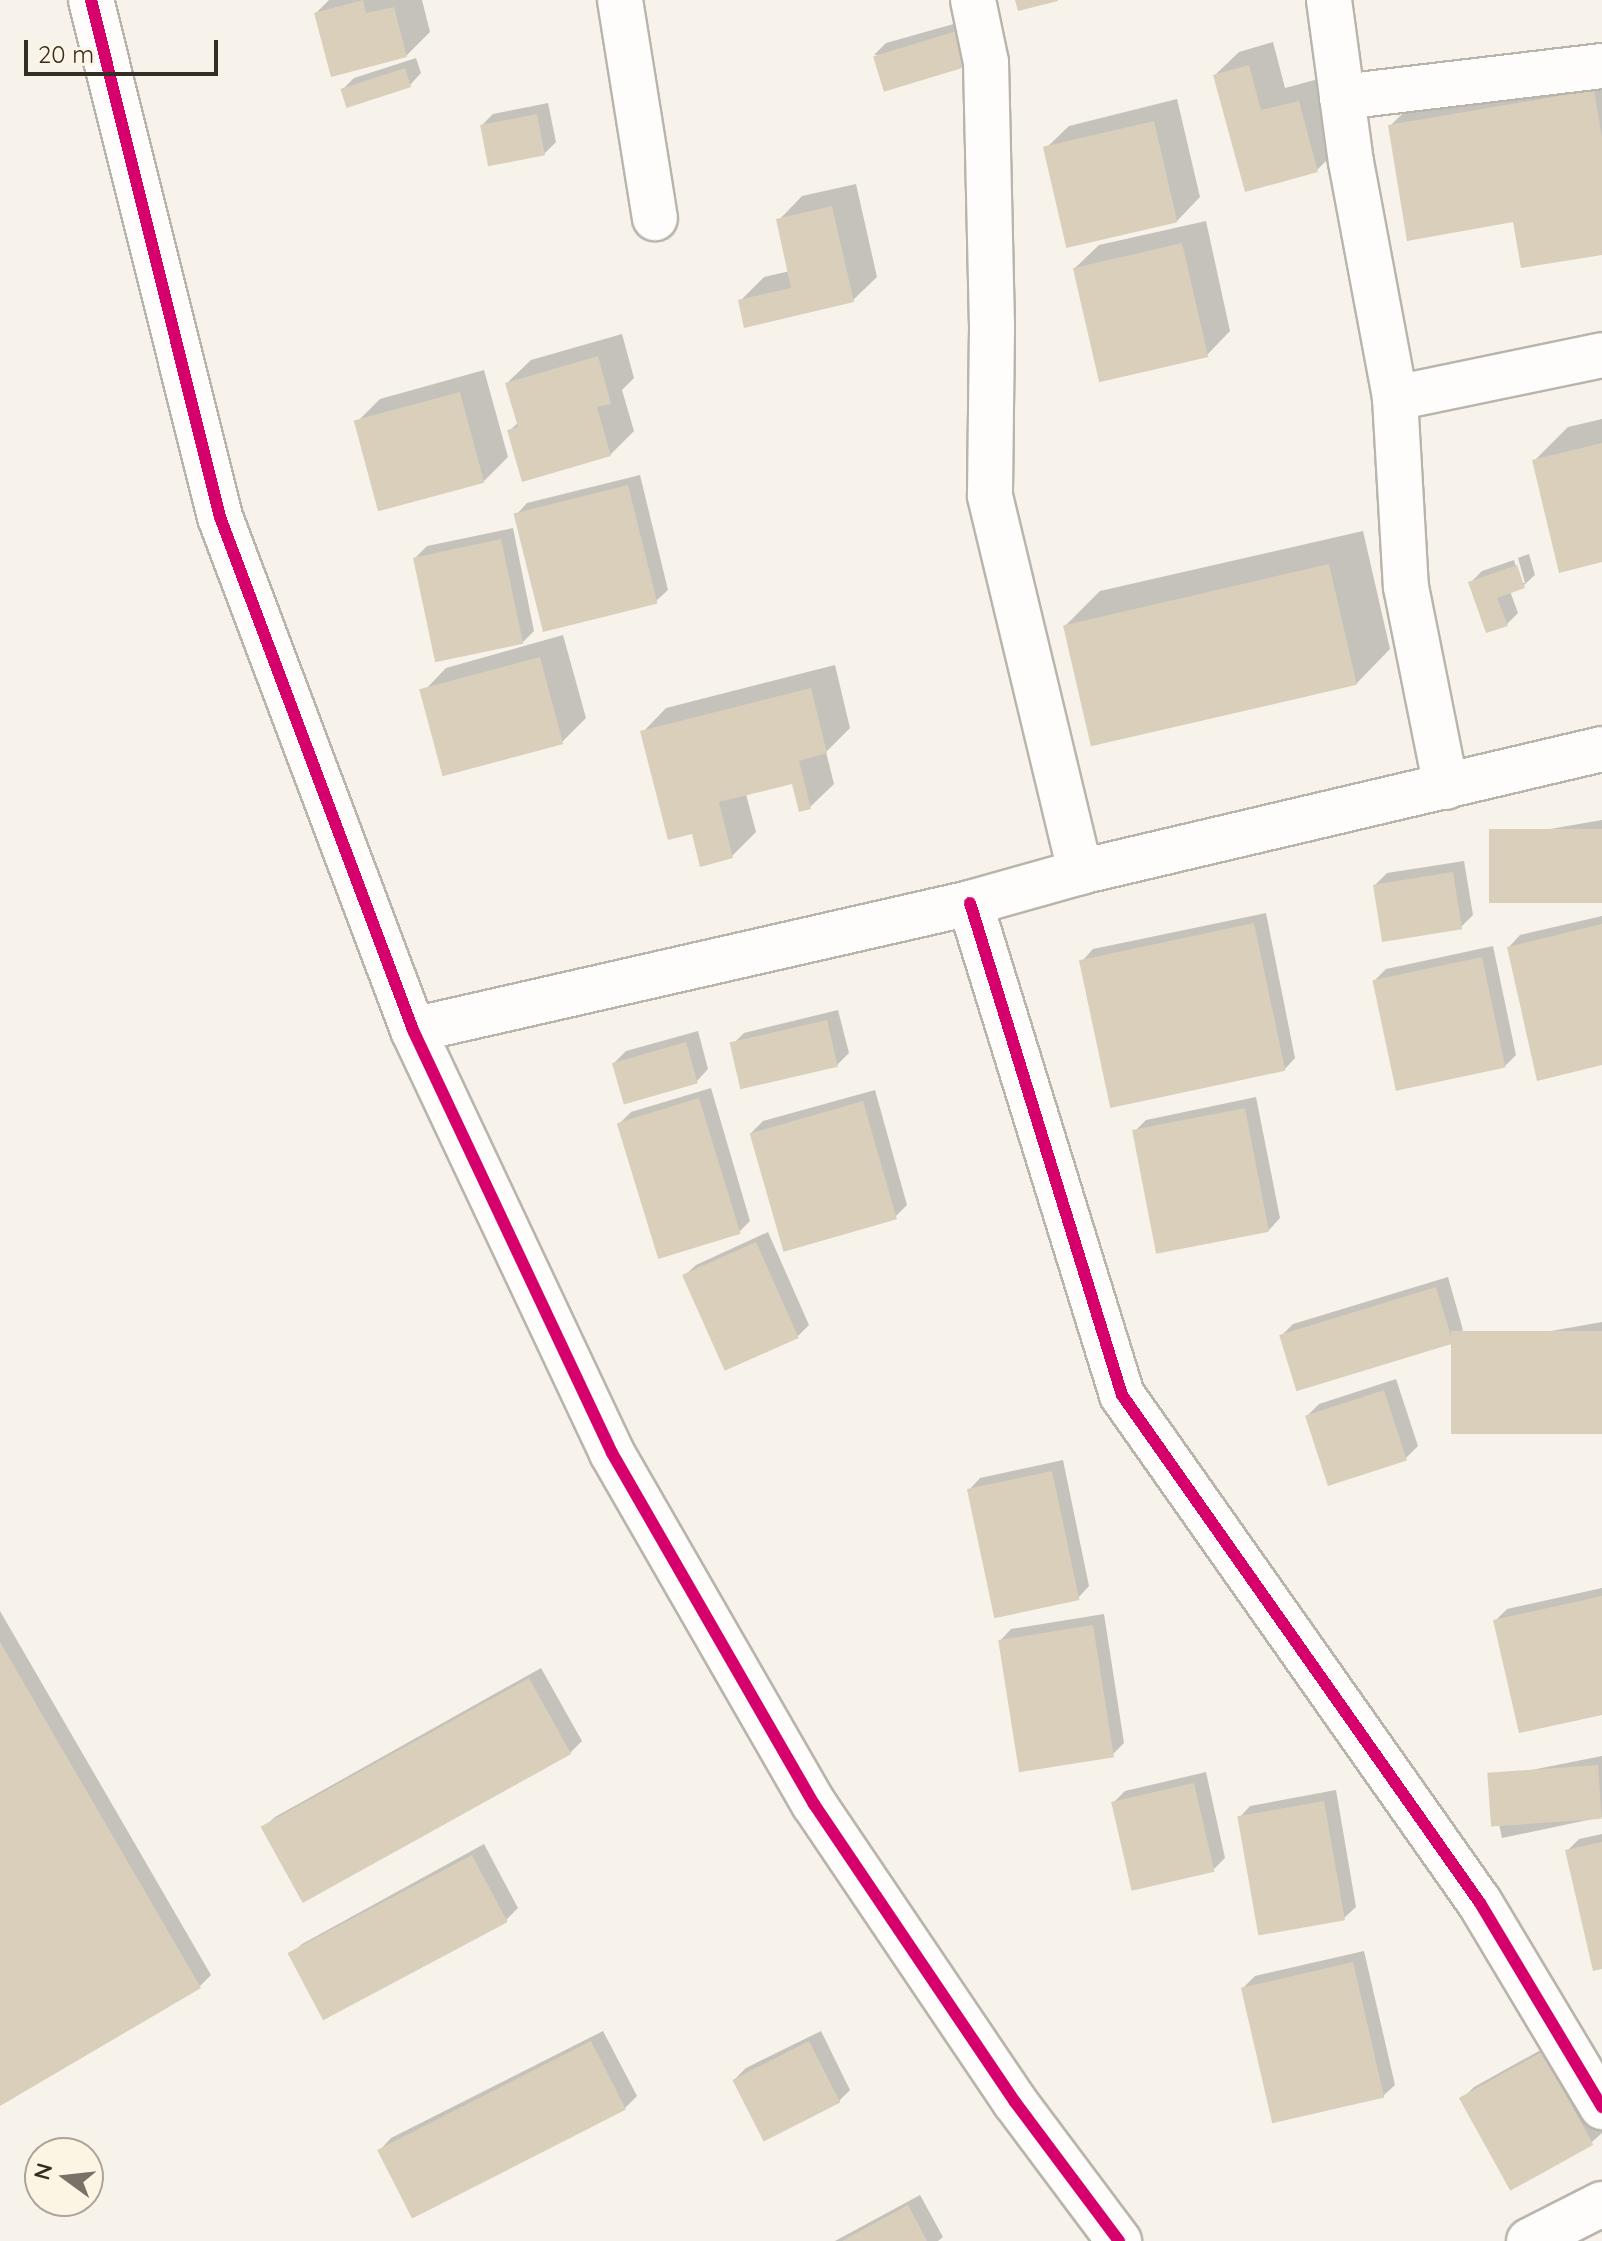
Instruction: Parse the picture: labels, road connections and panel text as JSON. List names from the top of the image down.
{
  "scale_bar": "20 m",
  "north": "left"
}
